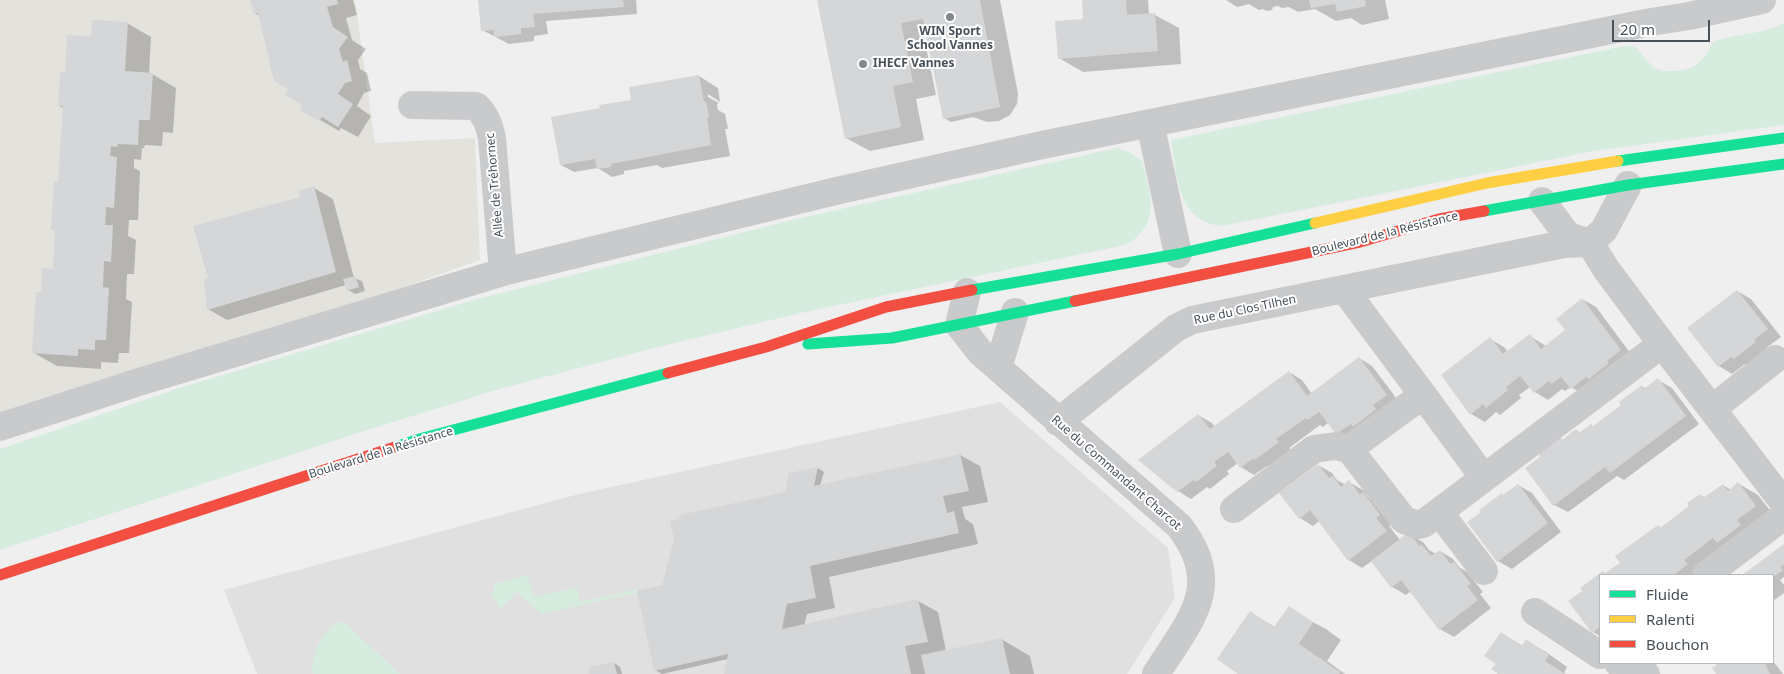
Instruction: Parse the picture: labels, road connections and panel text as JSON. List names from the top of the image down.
{
  "streets": {
    "main road": ["Boulevard de la Résistance"],
    "street": ["Allée de Tréhornec", "Rue du Clos Tilhen", "Rue du Commandant Charcot"]
  },
  "crossings": [
    ["Boulevard de la Résistance", "Rue du Commandant Charcot"],
    ["Rue du Clos Tilhen", "Rue du Commandant Charcot"]
  ],
  "places": ["WIN Sport School Vannes", "IHECF Vannes"],
  "legend": ["Fluide", "Ralenti", "Bouchon"],
  "scale_bar": "20 m"
}
